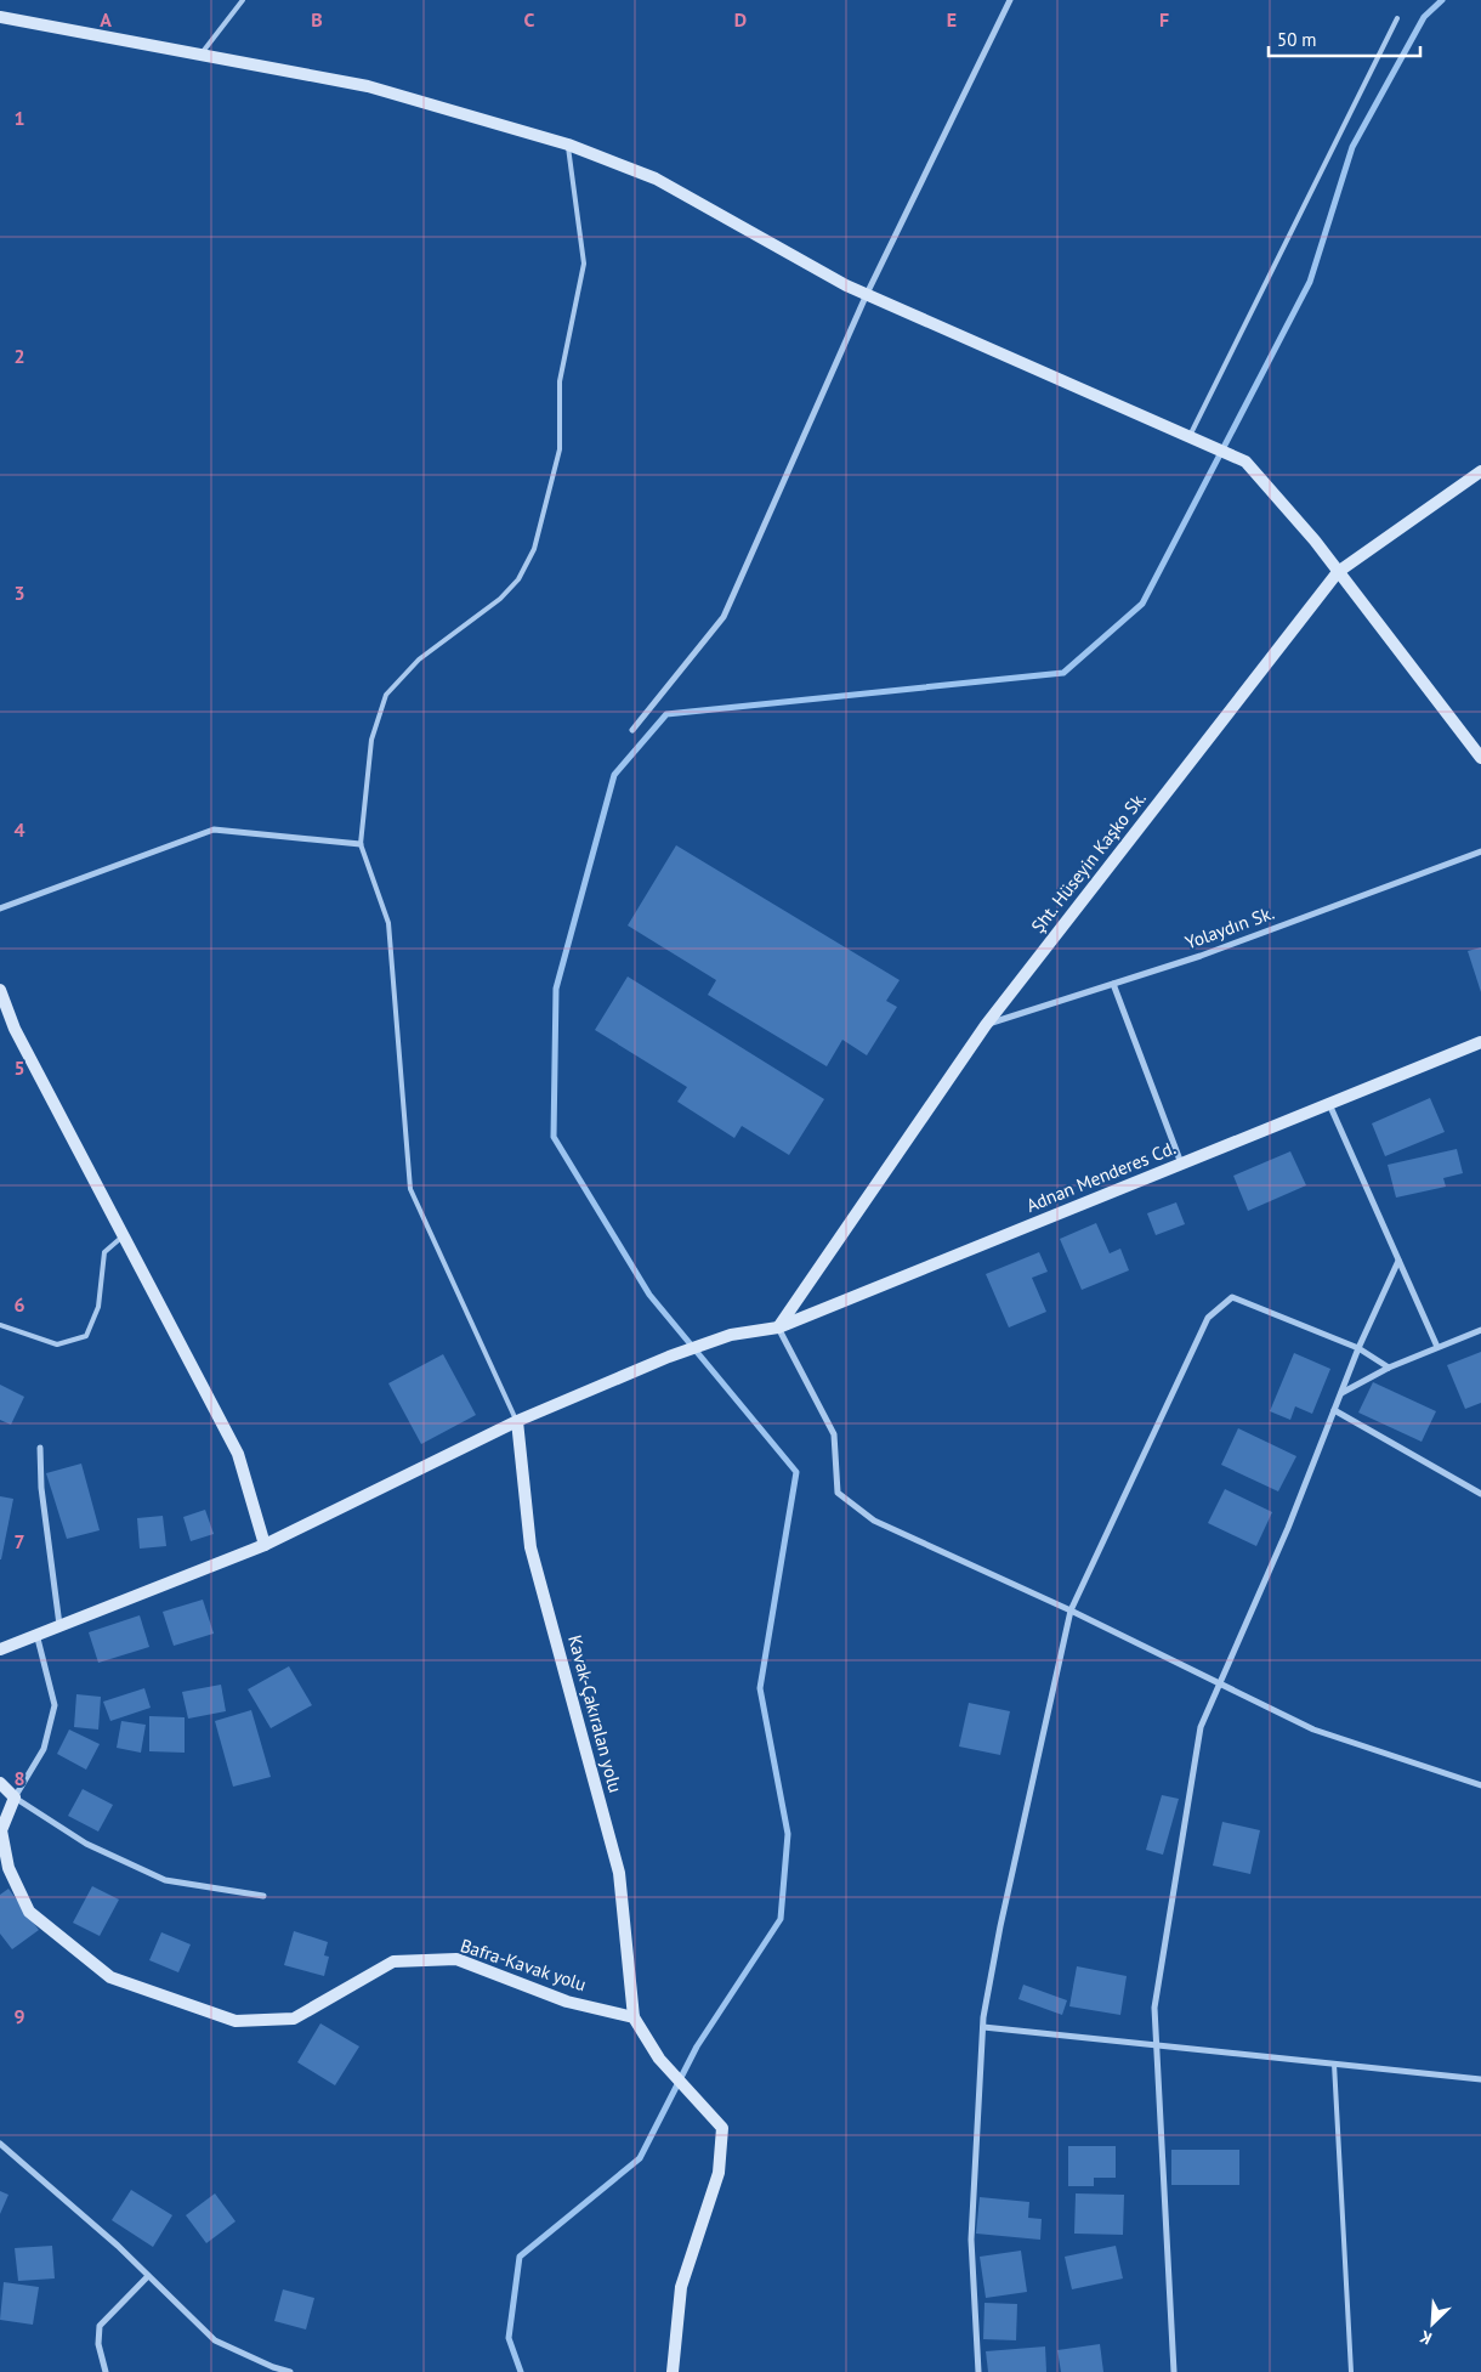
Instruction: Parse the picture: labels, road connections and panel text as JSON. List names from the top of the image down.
{
  "streets": {
    "street": [
      "Şht. Hüseyin Kaşko Sk.",
      "Yolaydın Sk.",
      "Adnan Menderes Cd.",
      "Kavak-Çakıralan yolu",
      "Bafra-Kavak yolu"
    ]
  },
  "crossings": [
    ["Şht. Hüseyin Kaşko Sk.", "Yolaydın Sk."],
    ["Şht. Hüseyin Kaşko Sk.", "Adnan Menderes Cd."],
    ["Adnan Menderes Cd.", "Kavak-Çakıralan yolu"],
    ["Kavak-Çakıralan yolu", "Bafra-Kavak yolu"]
  ],
  "scale_bar": "50 m",
  "north": "bottom left",
  "grid": {
    "columns": [
      "A",
      "B",
      "C",
      "D",
      "E",
      "F"
    ],
    "rows": [
      "1",
      "2",
      "3",
      "4",
      "5",
      "6",
      "7",
      "8",
      "9"
    ]
  }
}
